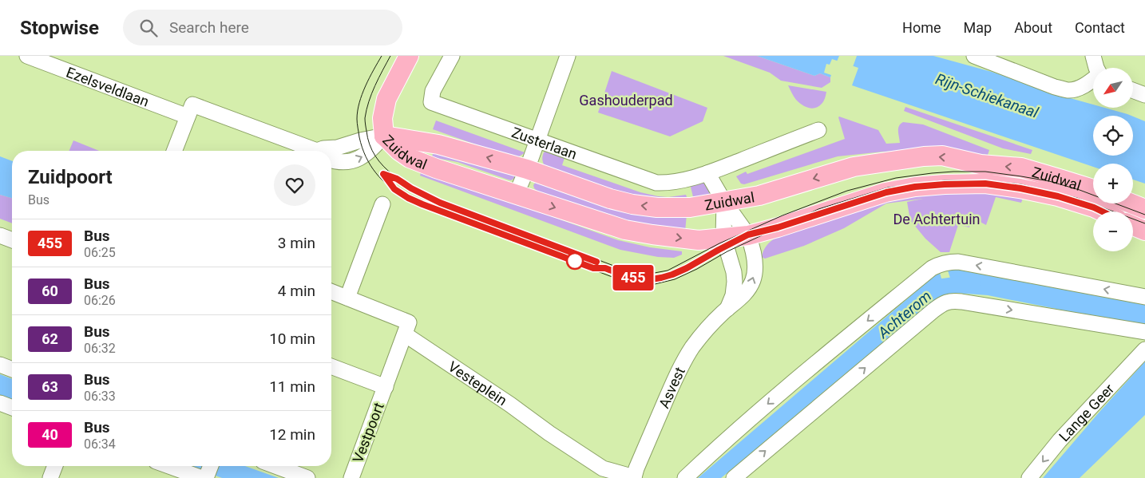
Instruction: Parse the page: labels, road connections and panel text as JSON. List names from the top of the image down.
{
  "streets": {
    "main road": ["Zuidwal"],
    "street": [
      "Ezelsveldlaan",
      "Zusterlaan",
      "Vesteplein",
      "Asvest",
      "Lange Geer",
      "Vestpoort"
    ]
  },
  "crossings": [
    ["Ezelsveldlaan", "Zuidwal"],
    ["Zuidwal", "Asvest"],
    ["Vesteplein", "Asvest"],
    ["Vesteplein", "Vestpoort"]
  ],
  "one_way": ["Lange Geer"],
  "water": ["Rijn-Schiekanaal", "Achterom"],
  "parks": ["Gashouderpad", "De Achtertuin"],
  "lines": ["bus line 455"],
  "north": "bottom left",
  "page": {
    "header": "Stopwise",
    "search": "Search here",
    "nav": [
      "Home",
      "Map",
      "About",
      "Contact"
    ],
    "on_map": "455",
    "map_buttons": ["+", "−"],
    "heading": ["Zuidpoort", "Bus"],
    "list": [
      {
        "mark": "455",
        "name": "Bus",
        "note": "06:25",
        "value": "3 min"
      },
      {
        "mark": "60",
        "name": "Bus",
        "note": "06:26",
        "value": "4 min"
      },
      {
        "mark": "62",
        "name": "Bus",
        "note": "06:32",
        "value": "10 min"
      },
      {
        "mark": "63",
        "name": "Bus",
        "note": "06:33",
        "value": "11 min"
      },
      {
        "mark": "40",
        "name": "Bus",
        "note": "06:34",
        "value": "12 min"
      }
    ]
  }
}
